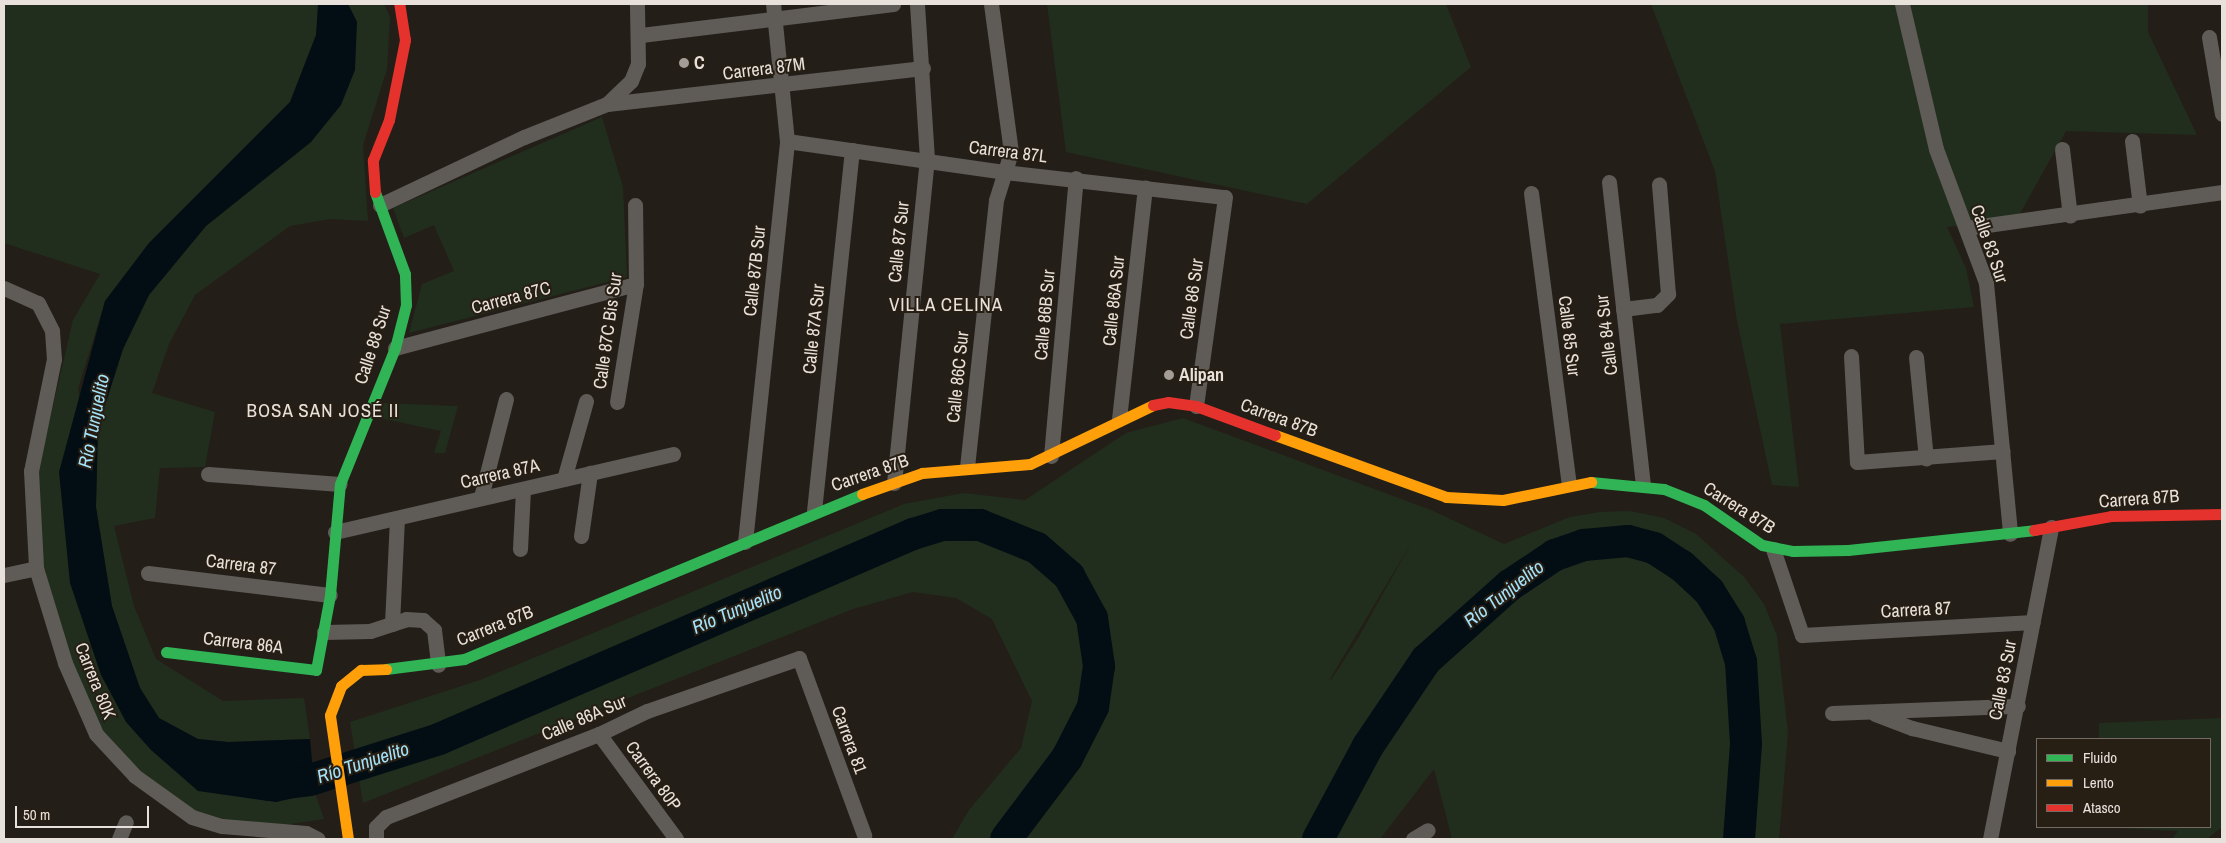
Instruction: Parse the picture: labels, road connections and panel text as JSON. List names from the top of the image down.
{
  "streets": {
    "street": [
      "Carrera 87M",
      "Carrera 87L",
      "Calle 87 Sur",
      "Calle 83 Sur",
      "Calle 87B Sur",
      "Carrera 87C",
      "Calle 86 Sur",
      "Calle 86A Sur",
      "Calle 86B Sur",
      "Calle 87A Sur",
      "Calle 87C Bis Sur",
      "Calle 84 Sur",
      "Calle 85 Sur",
      "Calle 88 Sur",
      "Calle 86C Sur",
      "Carrera 87B",
      "Carrera 87A",
      "Carrera 87",
      "Carrera 86A",
      "Carrera 80K",
      "Carrera 81",
      "Carrera 80P"
    ]
  },
  "crossings": [
    ["Carrera 87M", "Calle 87 Sur"],
    ["Carrera 87M", "Calle 87B Sur"],
    ["Carrera 87M", "Calle 88 Sur"],
    ["Carrera 87L", "Calle 87 Sur"],
    ["Carrera 87L", "Calle 87B Sur"],
    ["Carrera 87L", "Calle 86 Sur"],
    ["Carrera 87L", "Calle 86A Sur"],
    ["Carrera 87L", "Calle 86B Sur"],
    ["Carrera 87L", "Calle 87A Sur"],
    ["Carrera 87L", "Calle 86C Sur"],
    ["Calle 87 Sur", "Carrera 87B"],
    ["Calle 83 Sur", "Carrera 87B"],
    ["Calle 83 Sur", "Carrera 87"],
    ["Calle 87B Sur", "Carrera 87B"],
    ["Carrera 87C", "Calle 87C Bis Sur"],
    ["Carrera 87C", "Calle 88 Sur"],
    ["Calle 86 Sur", "Carrera 87B"],
    ["Calle 86A Sur", "Carrera 87B"],
    ["Calle 86A Sur", "Carrera 81"],
    ["Calle 86A Sur", "Carrera 80P"],
    ["Calle 86B Sur", "Carrera 87B"],
    ["Calle 87A Sur", "Carrera 87B"],
    ["Calle 84 Sur", "Carrera 87B"],
    ["Calle 85 Sur", "Carrera 87B"],
    ["Calle 88 Sur", "Carrera 87A"],
    ["Calle 88 Sur", "Carrera 87"],
    ["Calle 88 Sur", "Carrera 86A"],
    ["Calle 86C Sur", "Carrera 87B"],
    ["Carrera 87B", "Carrera 87"]
  ],
  "districts": ["VILLA CELINA", "BOSA SAN JOSÉ II"],
  "water": ["Río Tunjuelito"],
  "places": ["C", "Alipan"],
  "legend": ["Fluido", "Lento", "Atasco"],
  "scale_bar": "50 m"
}
